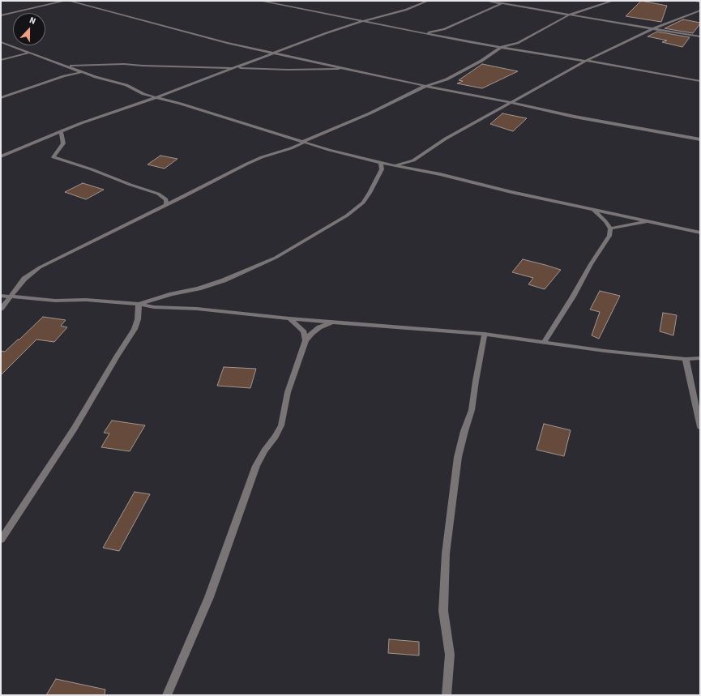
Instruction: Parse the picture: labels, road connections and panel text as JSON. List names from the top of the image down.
{
  "north": "top"
}
